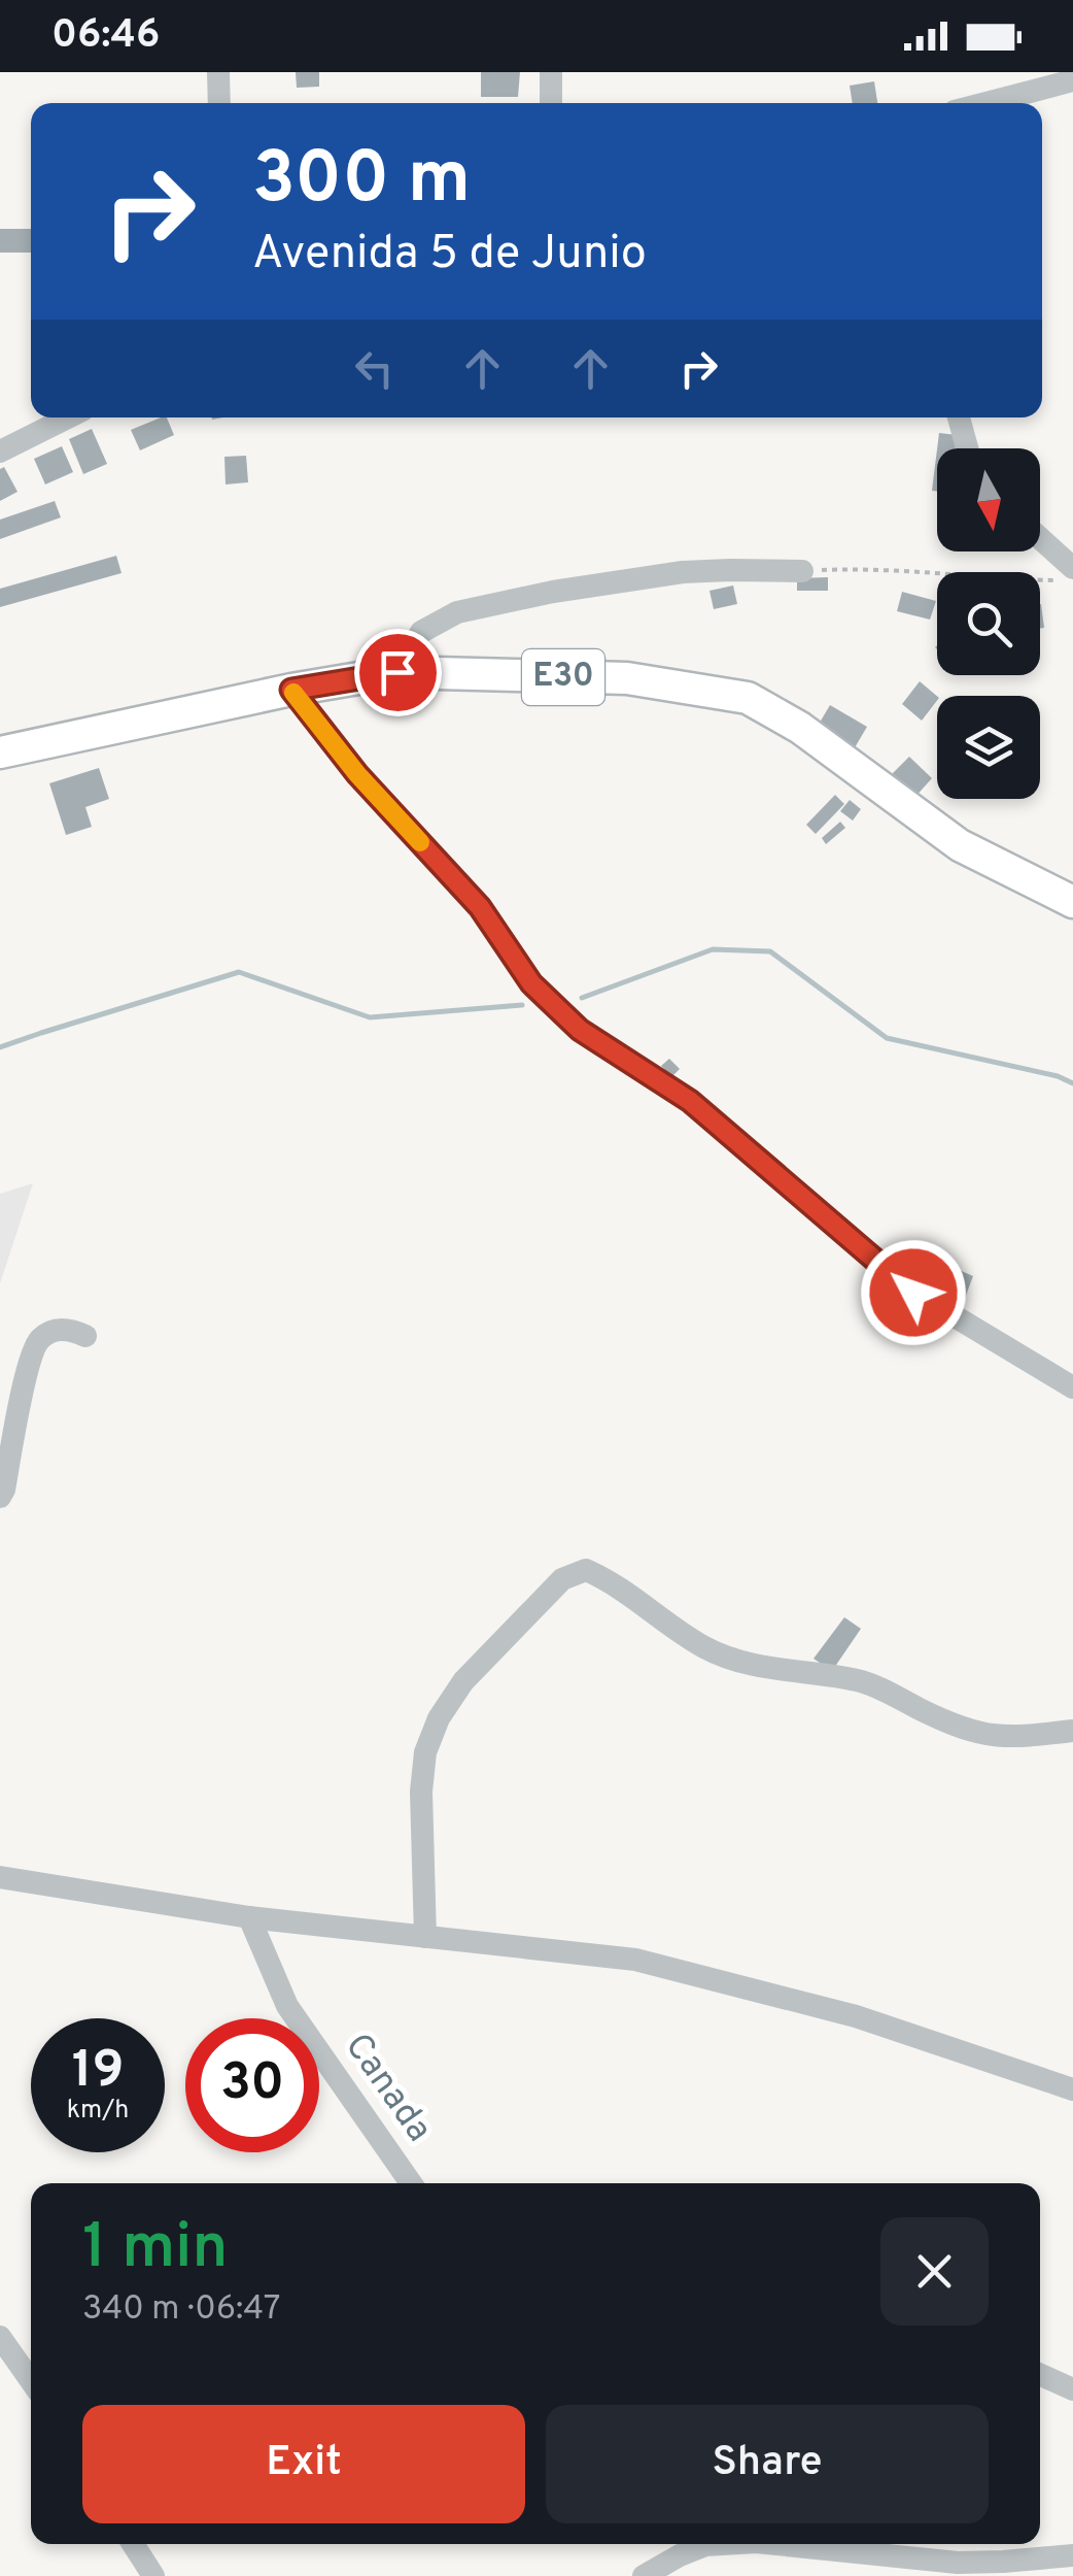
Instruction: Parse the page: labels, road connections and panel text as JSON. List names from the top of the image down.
{
  "streets": {
    "main road": ["E30"],
    "street": ["Canada"]
  },
  "north": "bottom",
  "page": {
    "status": "06:46",
    "turn": ["300 m", "Avenida 5 de Junio"],
    "speed": "19 km/h",
    "limit": "30",
    "heading": ["1 min", "340 m · 06:47"],
    "buttons": ["Exit", "Share"]
  }
}
